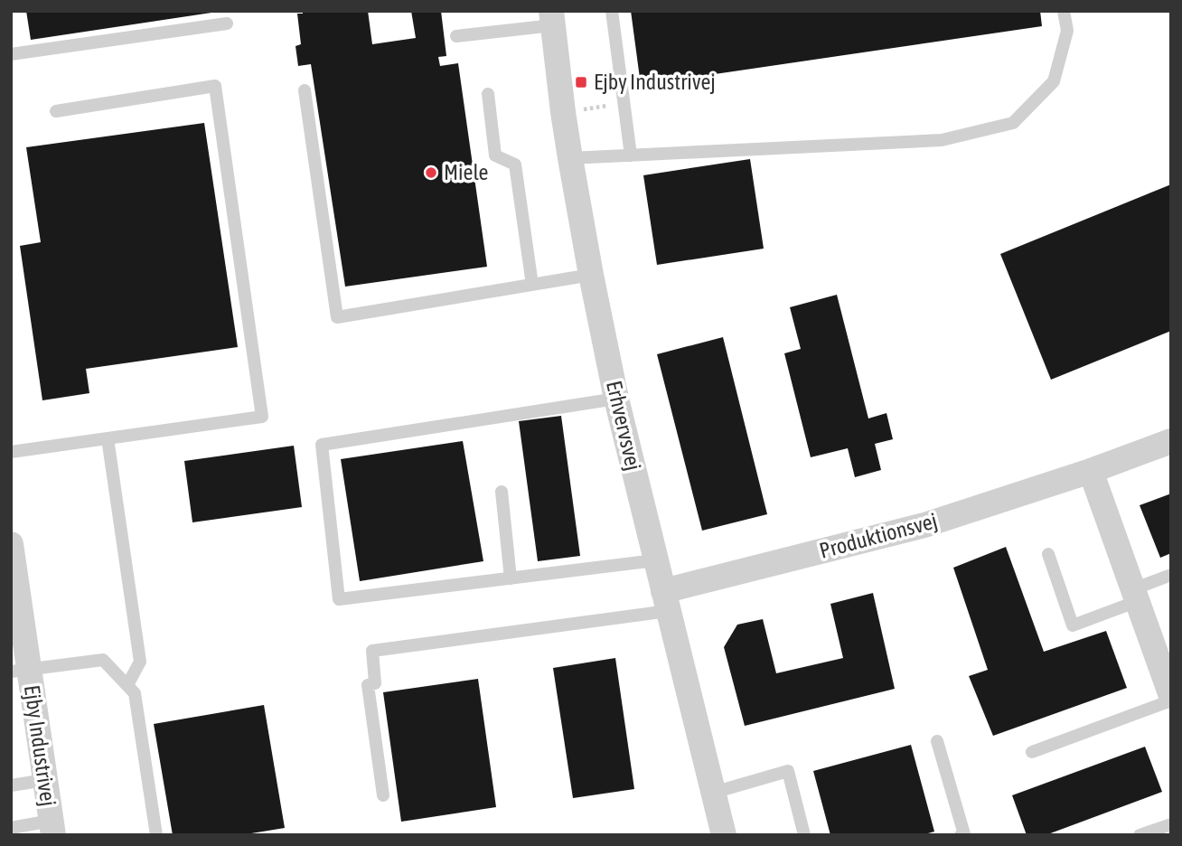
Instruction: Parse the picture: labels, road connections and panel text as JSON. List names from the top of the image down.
{
  "streets": {
    "street": ["Erhvervsvej", "Produktionsvej", "Ejby Industrivej"]
  },
  "crossings": [
    ["Erhvervsvej", "Produktionsvej"]
  ],
  "places": {
    "transit": ["Ejby Industrivej"],
    "other": ["Miele"]
  }
}
